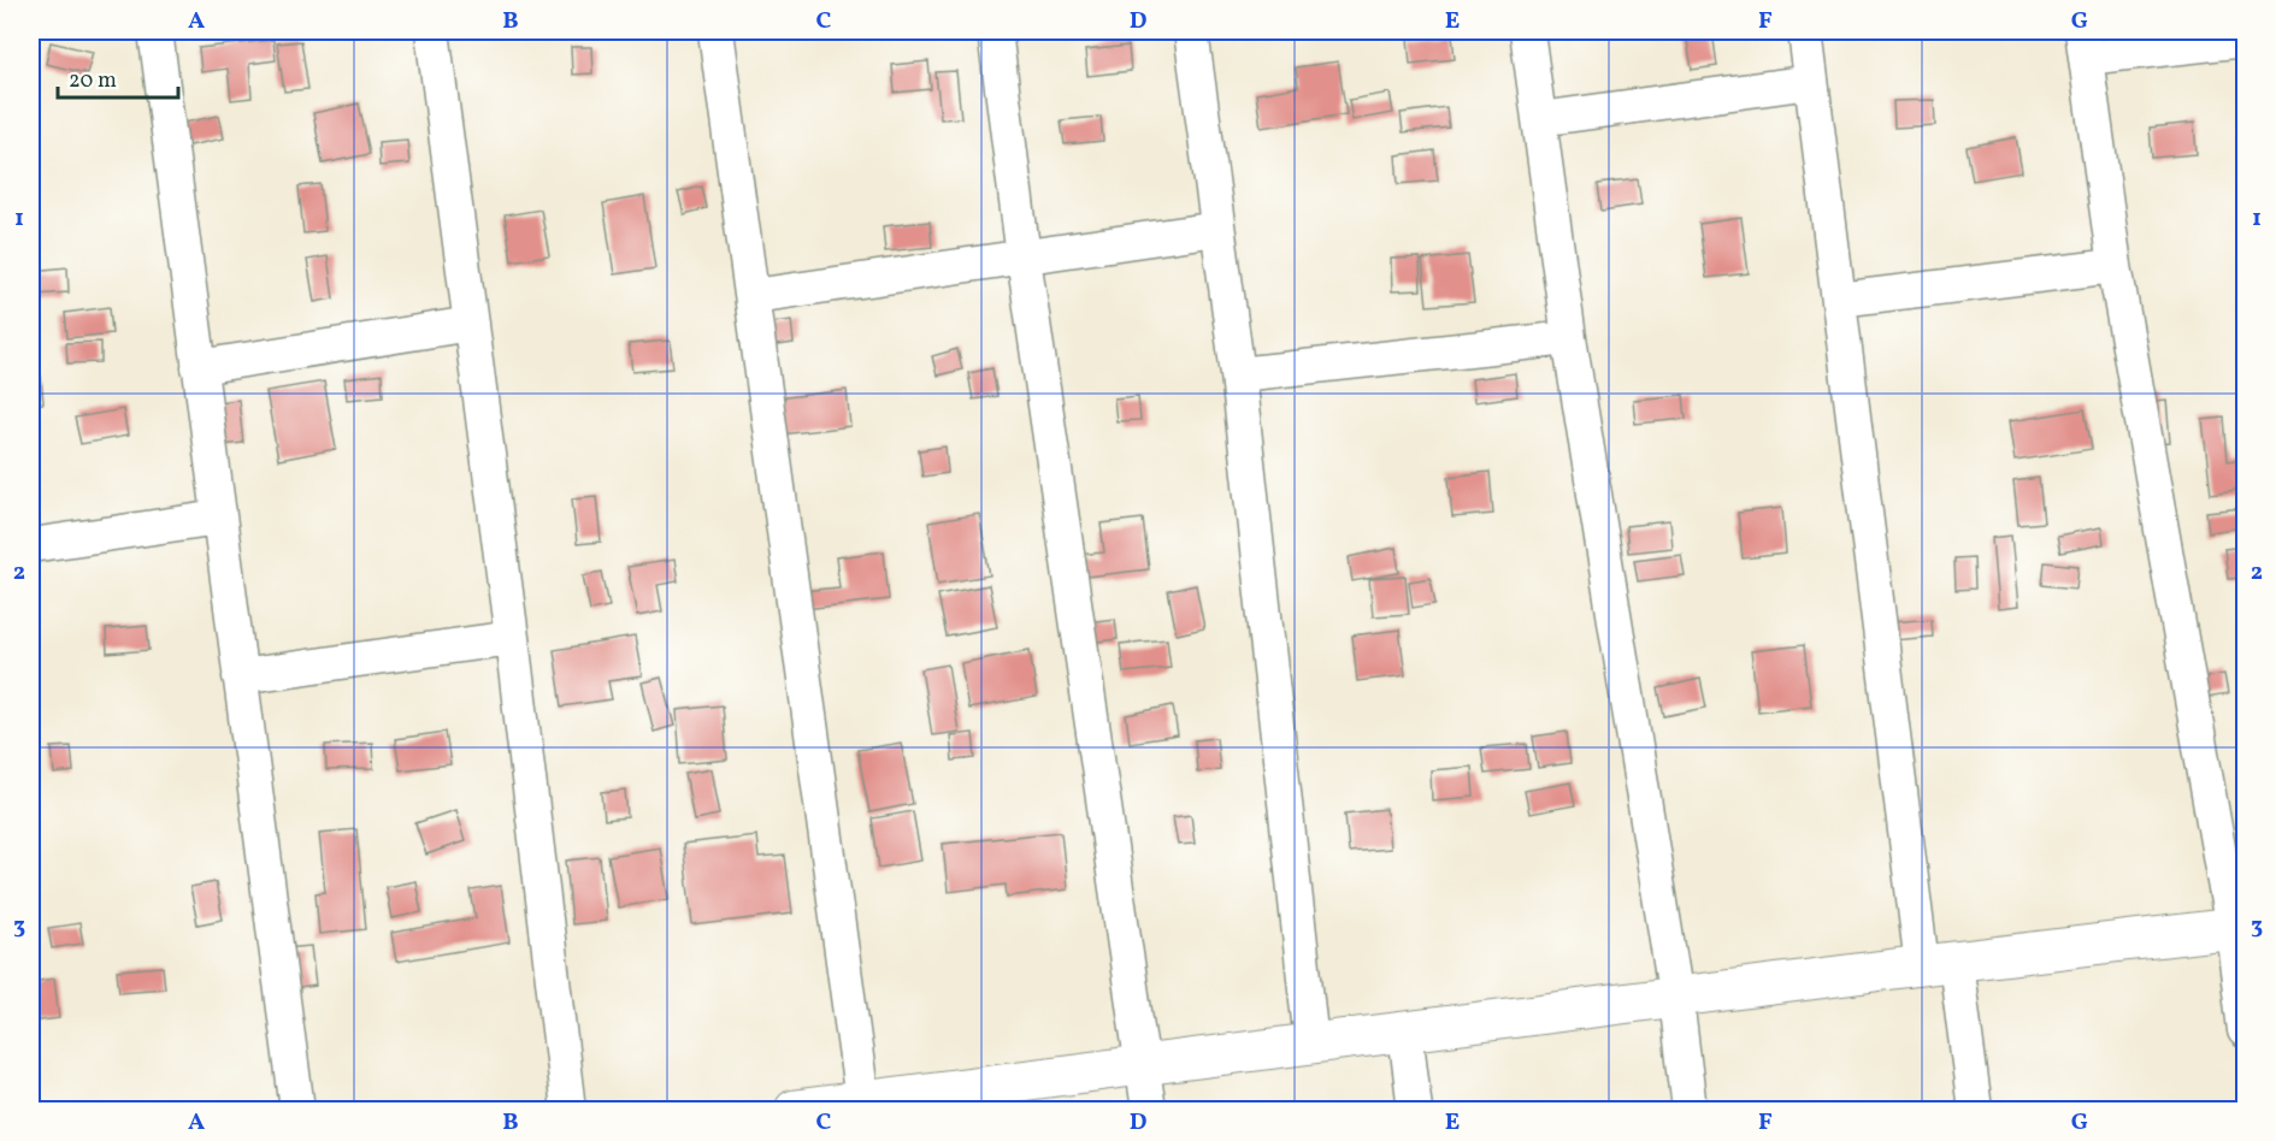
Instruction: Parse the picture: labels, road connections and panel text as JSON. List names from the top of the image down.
{
  "scale_bar": "20 m",
  "grid": {
    "columns": [
      "A",
      "B",
      "C",
      "D",
      "E",
      "F",
      "G"
    ],
    "rows": ["1", "2", "3"]
  }
}
